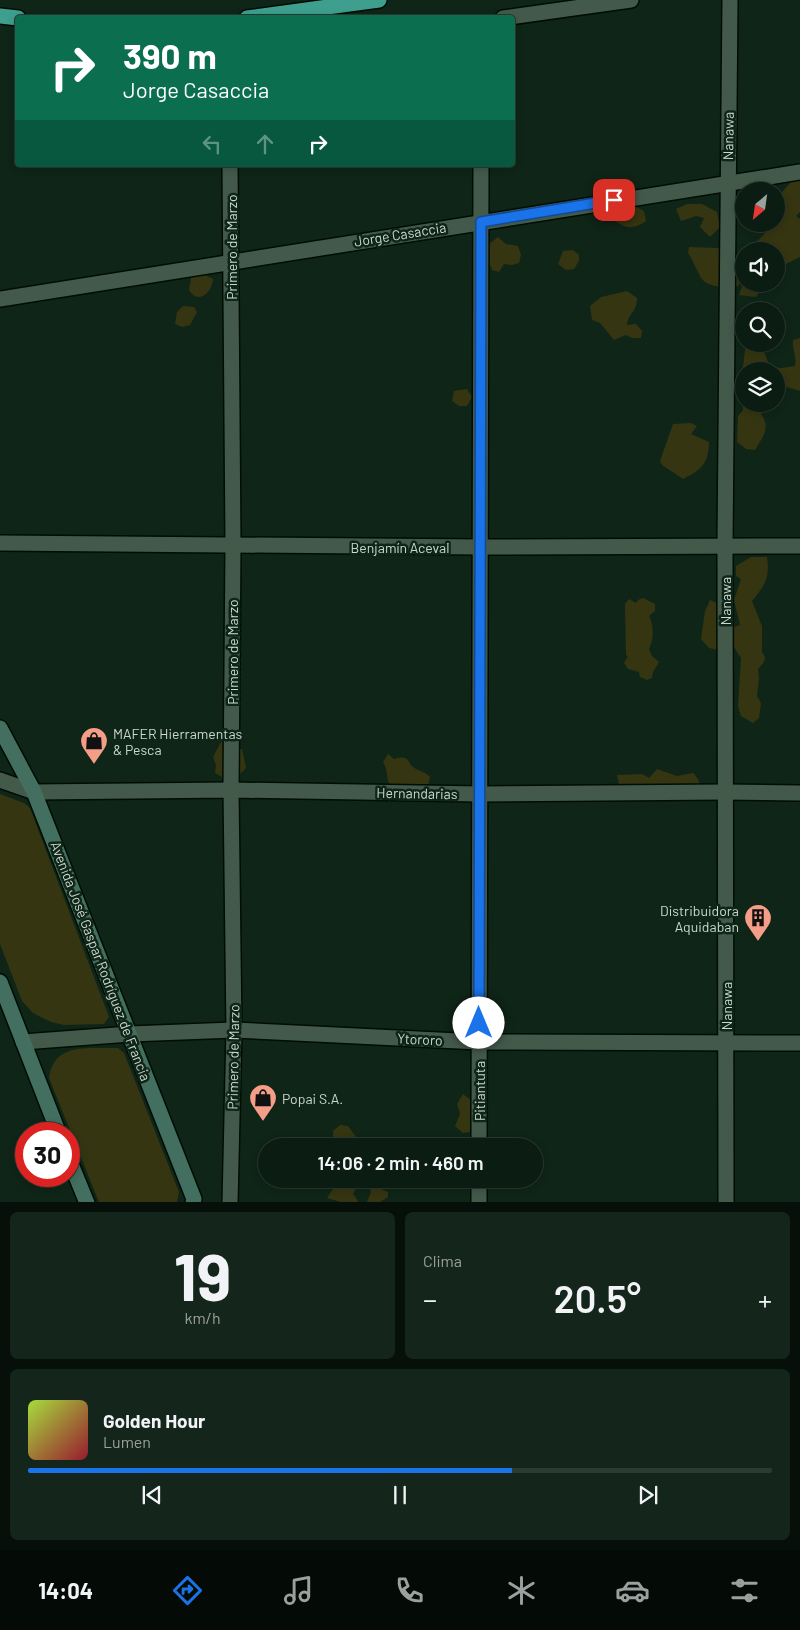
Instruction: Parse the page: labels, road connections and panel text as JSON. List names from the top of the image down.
{
  "streets": {
    "main road": ["Avenida José Gaspar Rodríguez de Francia"],
    "street": [
      "Nanawa",
      "Jorge Casaccia",
      "Primero de Marzo",
      "Benjamín Aceval",
      "Hernandarias",
      "Ytororo",
      "Pitiantuta"
    ]
  },
  "crossings": [
    ["Nanawa", "Jorge Casaccia"],
    ["Nanawa", "Benjamín Aceval"],
    ["Nanawa", "Hernandarias"],
    ["Nanawa", "Ytororo"],
    ["Jorge Casaccia", "Primero de Marzo"],
    ["Jorge Casaccia", "Pitiantuta"],
    ["Primero de Marzo", "Benjamín Aceval"],
    ["Primero de Marzo", "Hernandarias"],
    ["Primero de Marzo", "Ytororo"],
    ["Benjamín Aceval", "Pitiantuta"],
    ["Hernandarias", "Avenida José Gaspar Rodríguez de Francia"],
    ["Hernandarias", "Pitiantuta"],
    ["Avenida José Gaspar Rodríguez de Francia", "Ytororo"],
    ["Ytororo", "Pitiantuta"]
  ],
  "places": {
    "shop": ["MAFER Hierramentas & Pesca", "Popai S.A."],
    "building": ["Distribuidora Aquidaban"]
  },
  "north": "bottom left",
  "page": {
    "turn": ["390 m", "Jorge Casaccia"],
    "limit": "30",
    "trip": "14:06 · 2 min · 460 m",
    "tile": [
      ["19", "km/h"],
      "Clima"
    ],
    "heat": ["−", "20.5°", "+"],
    "song": ["Golden Hour", "Lumen"],
    "tabs": "14:04"
  }
}
